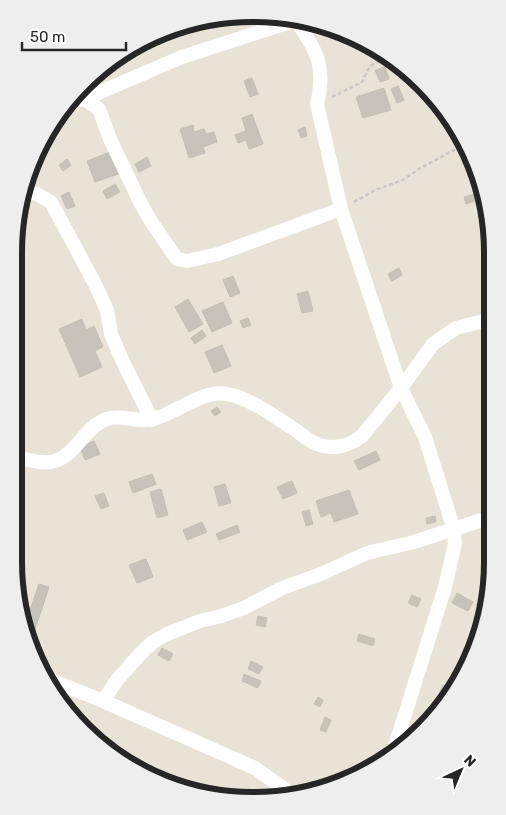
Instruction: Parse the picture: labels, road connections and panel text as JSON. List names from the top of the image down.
{
  "scale_bar": "50 m",
  "north": "top right"
}
